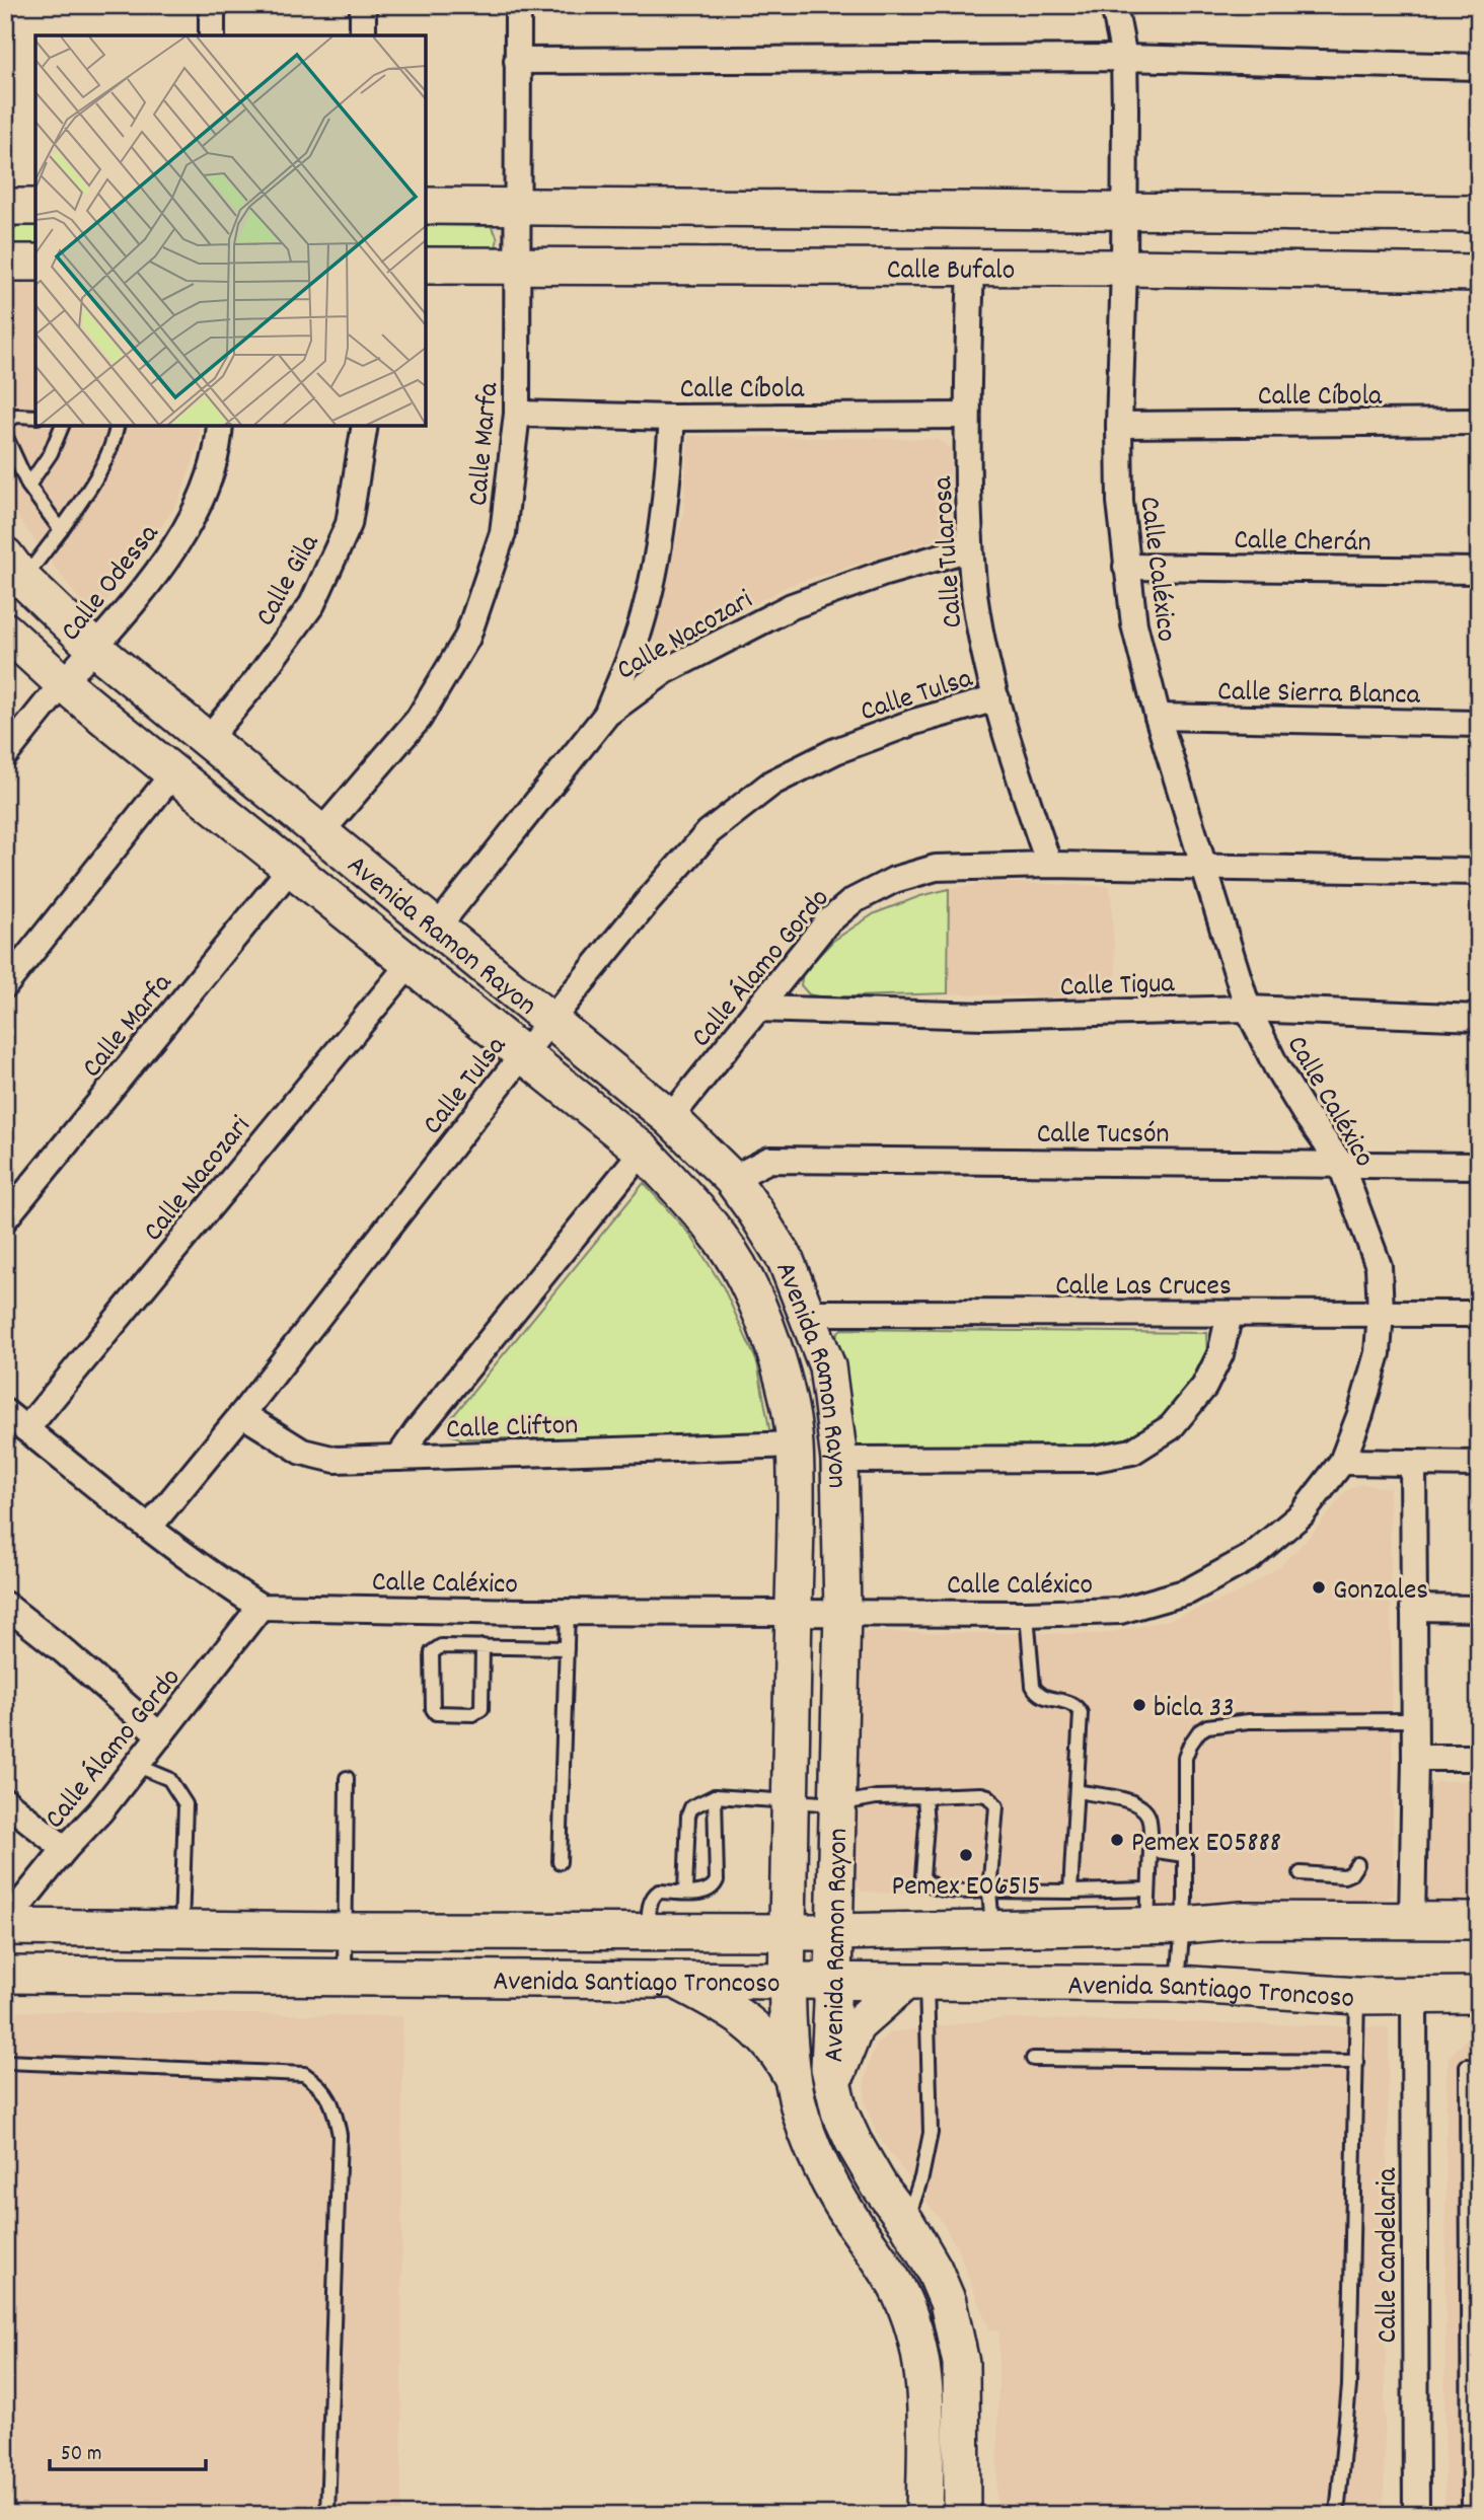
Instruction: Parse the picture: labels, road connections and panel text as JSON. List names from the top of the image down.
{
  "streets": {
    "main road": ["Calle Bufalo", "Avenida Ramon Rayon", "Avenida Santiago Troncoso"],
    "street": [
      "Calle Cíbola",
      "Calle Marfa",
      "Calle Cherán",
      "Calle Tularosa",
      "Calle Caléxico",
      "Calle Gila",
      "Calle Odessa",
      "Calle Nacozari",
      "Calle Sierra Blanca",
      "Calle Tulsa",
      "Calle Álamo Gordo",
      "Calle Tigua",
      "Calle Tucsón",
      "Calle Las Cruces",
      "Calle Clifton",
      "Calle Candelaria"
    ]
  },
  "crossings": [
    ["Calle Bufalo", "Calle Marfa"],
    ["Calle Bufalo", "Calle Tularosa"],
    ["Calle Bufalo", "Calle Caléxico"],
    ["Calle Cíbola", "Calle Marfa"],
    ["Calle Cíbola", "Calle Tularosa"],
    ["Calle Cíbola", "Calle Caléxico"],
    ["Calle Marfa", "Avenida Ramon Rayon"],
    ["Calle Cherán", "Calle Caléxico"],
    ["Calle Tularosa", "Calle Nacozari"],
    ["Calle Tularosa", "Calle Tulsa"],
    ["Calle Tularosa", "Calle Álamo Gordo"],
    ["Calle Caléxico", "Calle Sierra Blanca"],
    ["Calle Caléxico", "Avenida Ramon Rayon"],
    ["Calle Caléxico", "Calle Álamo Gordo"],
    ["Calle Caléxico", "Calle Tigua"],
    ["Calle Caléxico", "Calle Tucsón"],
    ["Calle Caléxico", "Calle Las Cruces"],
    ["Calle Gila", "Avenida Ramon Rayon"],
    ["Calle Odessa", "Avenida Ramon Rayon"],
    ["Calle Nacozari", "Avenida Ramon Rayon"],
    ["Calle Tulsa", "Avenida Ramon Rayon"],
    ["Calle Tulsa", "Calle Clifton"],
    ["Avenida Ramon Rayon", "Calle Álamo Gordo"],
    ["Avenida Ramon Rayon", "Calle Tucsón"],
    ["Avenida Ramon Rayon", "Calle Las Cruces"],
    ["Avenida Ramon Rayon", "Calle Clifton"],
    ["Avenida Ramon Rayon", "Avenida Santiago Troncoso"],
    ["Calle Álamo Gordo", "Calle Tigua"],
    ["Calle Álamo Gordo", "Avenida Santiago Troncoso"],
    ["Avenida Santiago Troncoso", "Calle Candelaria"]
  ],
  "places": [
    "Gonzales",
    "bicla 33",
    "Pemex E05888",
    "Pemex E06515"
  ],
  "scale_bar": "50 m"
}
